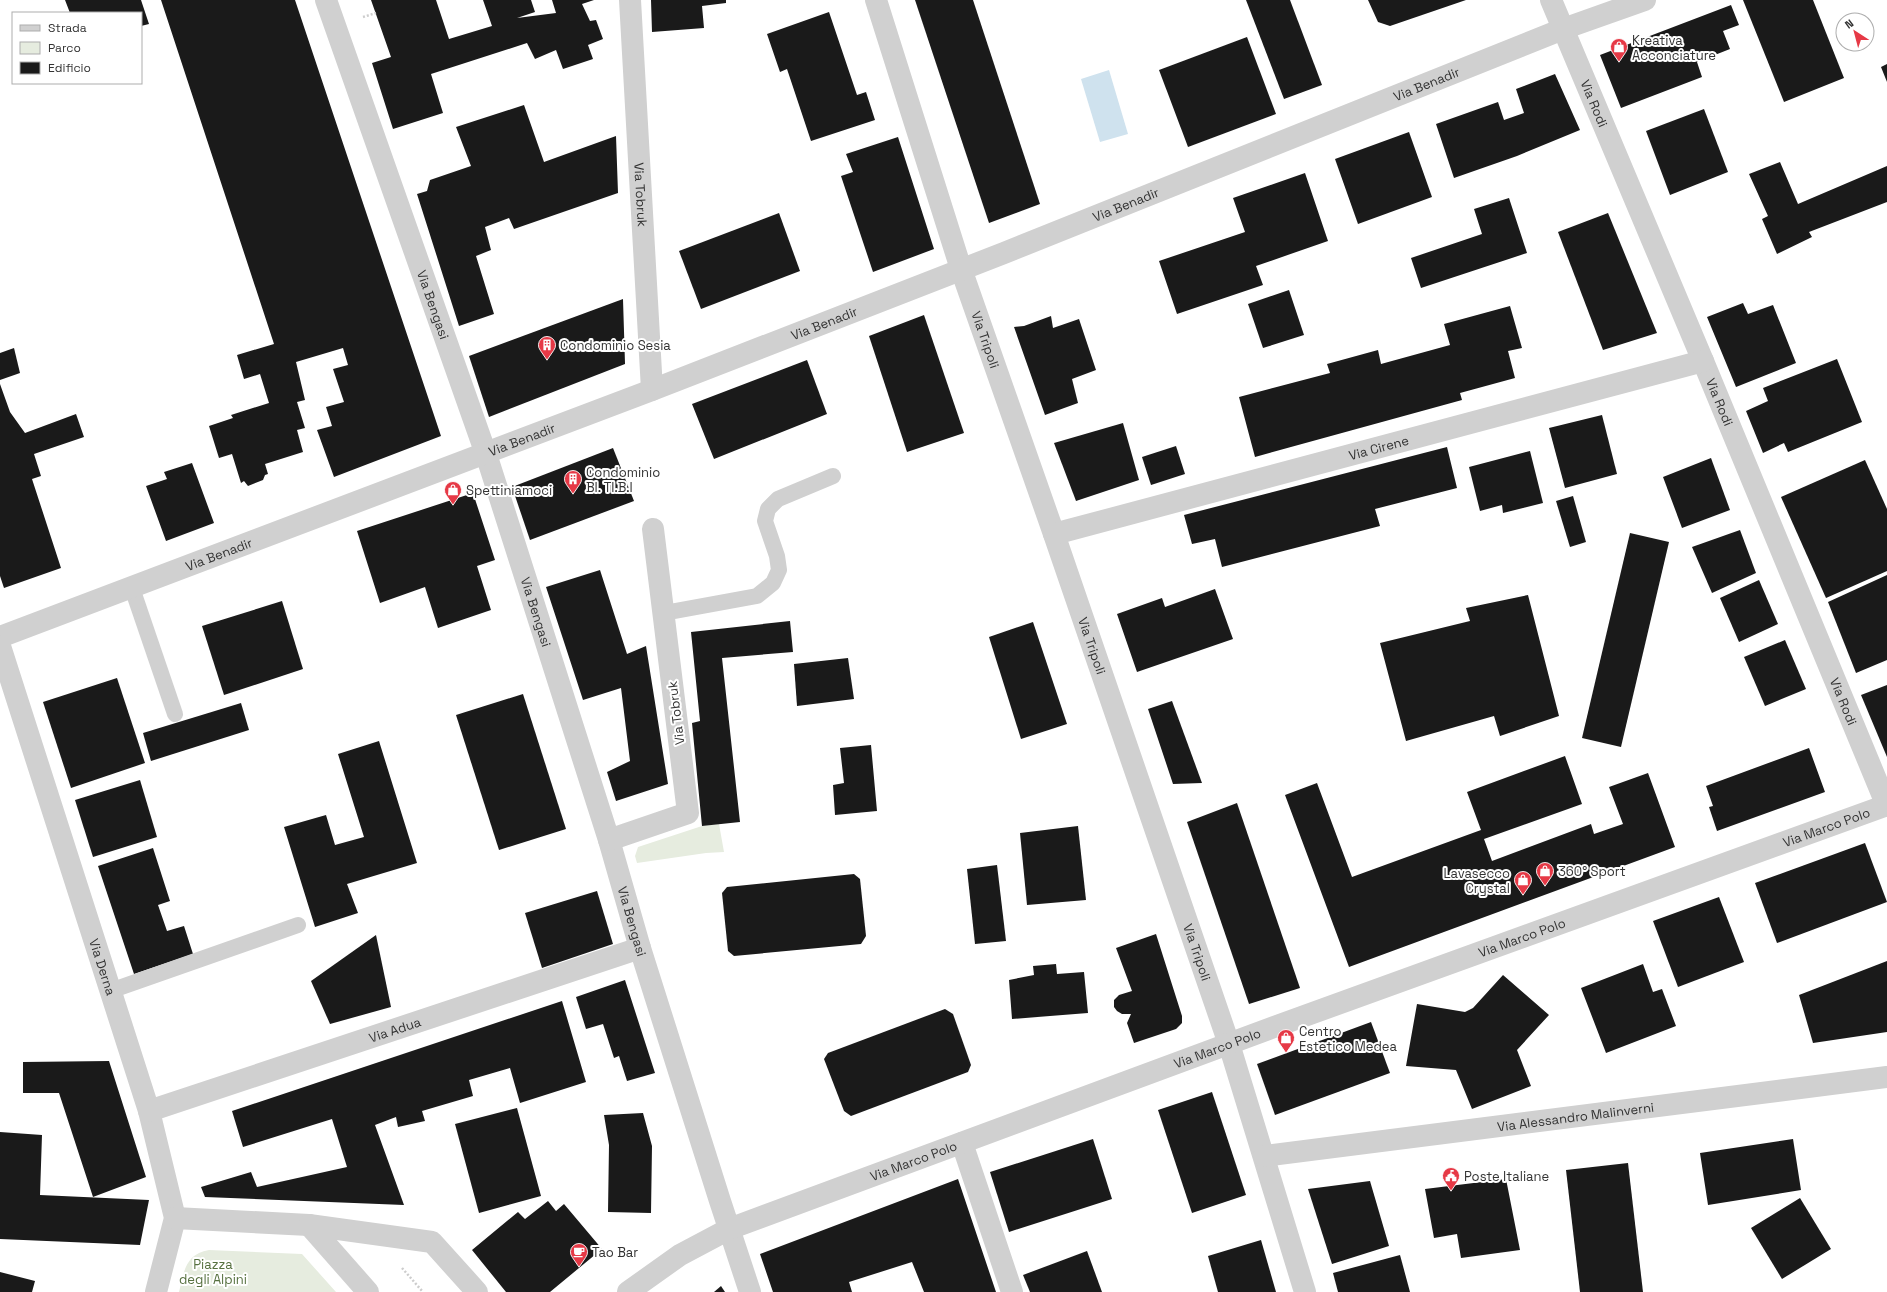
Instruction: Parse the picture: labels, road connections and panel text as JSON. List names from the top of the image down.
{
  "streets": {
    "street": [
      "Via Benadir",
      "Via Rodi",
      "Via Tobruk",
      "Via Bengasi",
      "Via Tripoli",
      "Via Cirene",
      "Via Marco Polo",
      "Via Derna",
      "Via Adua",
      "Via Alessandro Malinverni"
    ]
  },
  "crossings": [
    ["Via Benadir", "Via Rodi"],
    ["Via Benadir", "Via Tobruk"],
    ["Via Benadir", "Via Bengasi"],
    ["Via Benadir", "Via Tripoli"],
    ["Via Rodi", "Via Cirene"],
    ["Via Rodi", "Via Marco Polo"],
    ["Via Tobruk", "Via Bengasi"],
    ["Via Bengasi", "Via Marco Polo"],
    ["Via Bengasi", "Via Adua"],
    ["Via Tripoli", "Via Cirene"],
    ["Via Tripoli", "Via Marco Polo"],
    ["Via Tripoli", "Via Alessandro Malinverni"],
    ["Via Derna", "Via Adua"]
  ],
  "parks": ["Piazza degli Alpini"],
  "places": {
    "shop": [
      "Kreativa Acconciature",
      "Spettiniamoci",
      "360° Sport",
      "Lavasecco Crystal",
      "Centro Estetico Medea"
    ],
    "building": ["Condominio Sesia", "Condominio BI. TI.B.I"],
    "public building": ["Poste Italiane"],
    "cafe": ["Tao Bar"]
  },
  "legend": ["Strada", "Parco", "Edificio"],
  "north": "top left"
}
